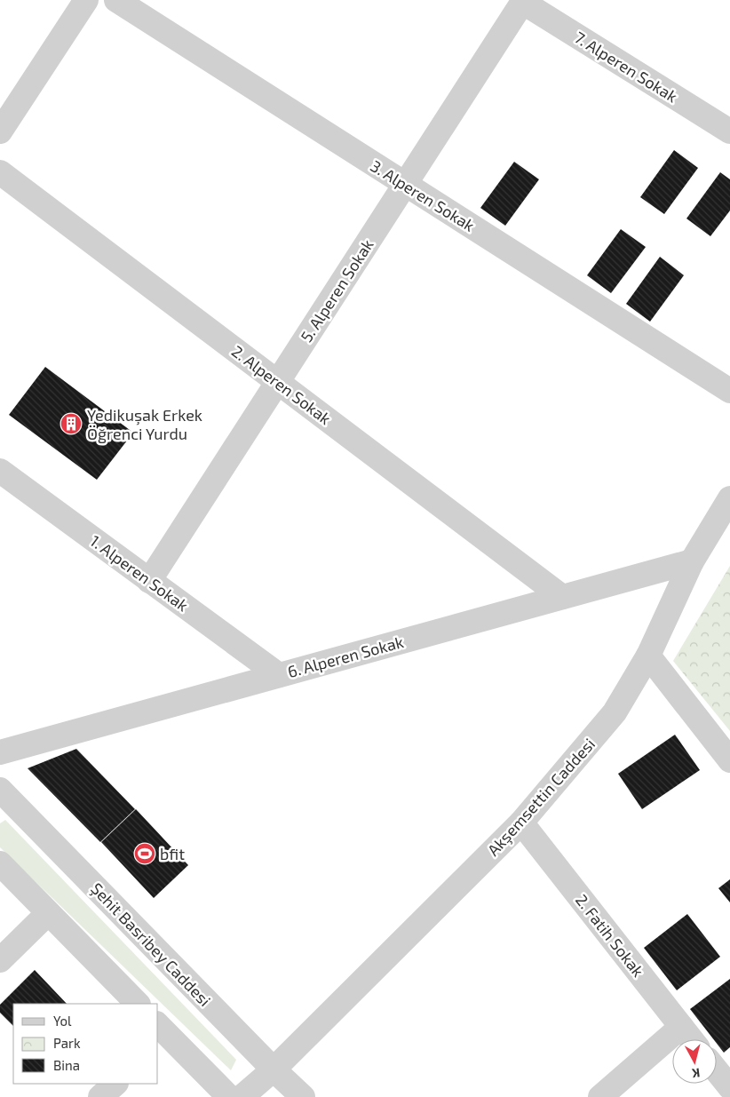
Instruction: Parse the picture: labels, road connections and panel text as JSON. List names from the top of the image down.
{
  "streets": {
    "street": [
      "7. Alperen Sokak",
      "3. Alperen Sokak",
      "5. Alperen Sokak",
      "2. Alperen Sokak",
      "1. Alperen Sokak",
      "6. Alperen Sokak",
      "Akşemsettin Caddesi",
      "2. Fatih Sokak",
      "Şehit Basribey Caddesi"
    ]
  },
  "crossings": [
    ["7. Alperen Sokak", "5. Alperen Sokak"],
    ["3. Alperen Sokak", "5. Alperen Sokak"],
    ["5. Alperen Sokak", "2. Alperen Sokak"],
    ["5. Alperen Sokak", "1. Alperen Sokak"],
    ["2. Alperen Sokak", "6. Alperen Sokak"],
    ["1. Alperen Sokak", "6. Alperen Sokak"],
    ["6. Alperen Sokak", "Akşemsettin Caddesi"],
    ["Akşemsettin Caddesi", "2. Fatih Sokak"],
    ["Akşemsettin Caddesi", "Şehit Basribey Caddesi"]
  ],
  "places": {
    "building": ["Yedikuşak Erkek Öğrenci Yurdu"],
    "sports": ["bfit"]
  },
  "legend": ["Yol", "Park", "Bina"],
  "north": "bottom"
}
